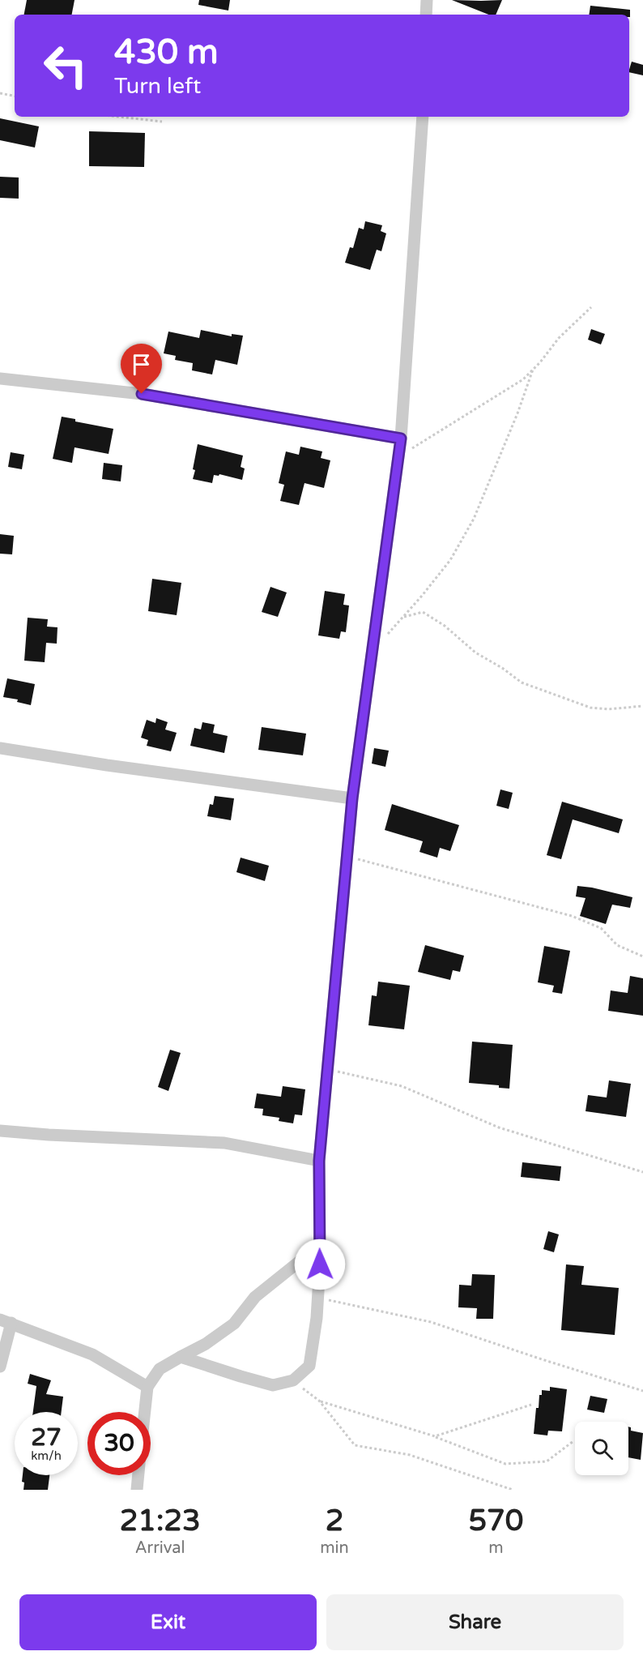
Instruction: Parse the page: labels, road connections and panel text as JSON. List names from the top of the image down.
{
  "page": {
    "turn": ["430 m", "Turn left"],
    "speed": "27 km/h",
    "limit": "30",
    "eta": [
      "21:23",
      "Arrival",
      "2",
      "min",
      "570",
      "m"
    ],
    "buttons": ["Exit", "Share"]
  }
}
